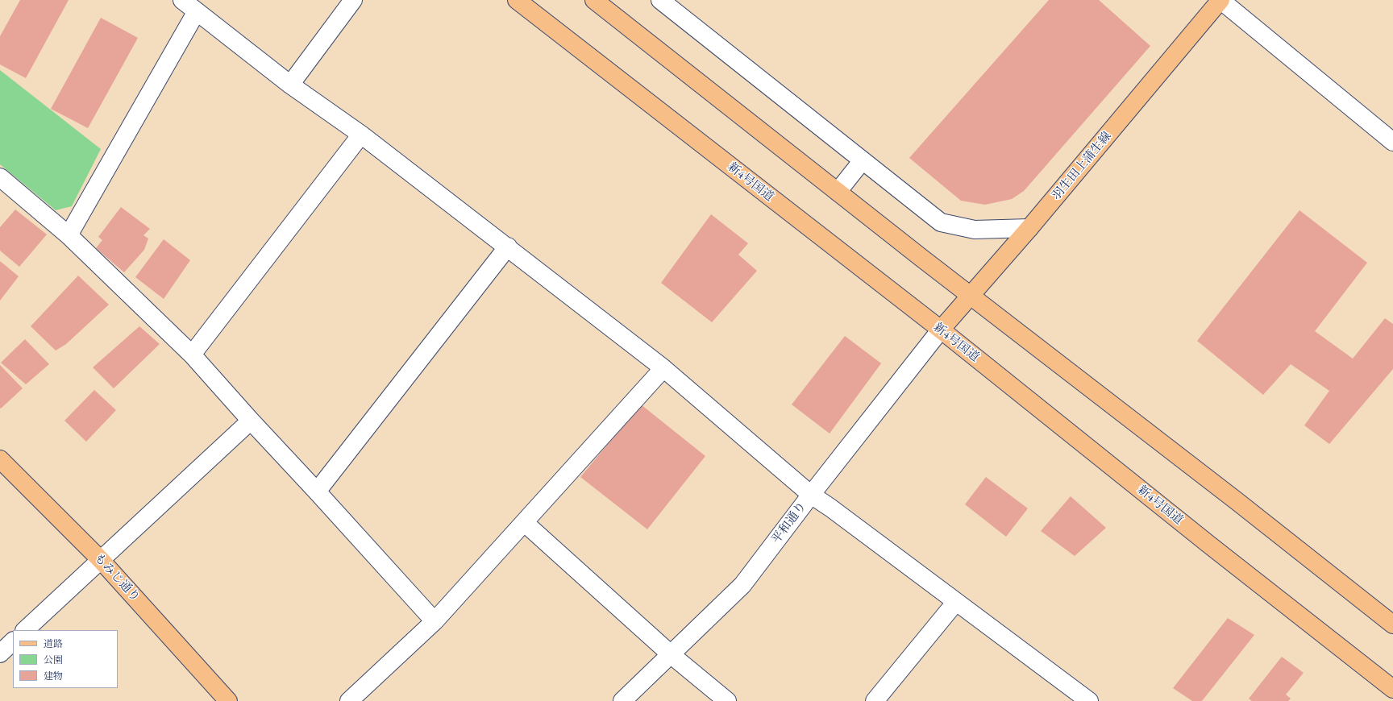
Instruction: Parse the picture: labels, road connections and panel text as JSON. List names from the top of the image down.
{
  "streets": {
    "main road": ["羽生田上蒲生線", "新4号国道", "もみじ通り"],
    "street": ["平和通り"]
  },
  "crossings": [
    ["羽生田上蒲生線", "新4号国道"],
    ["羽生田上蒲生線", "平和通り"],
    ["新4号国道", "平和通り"]
  ],
  "legend": ["道路", "公園", "建物"]
}
